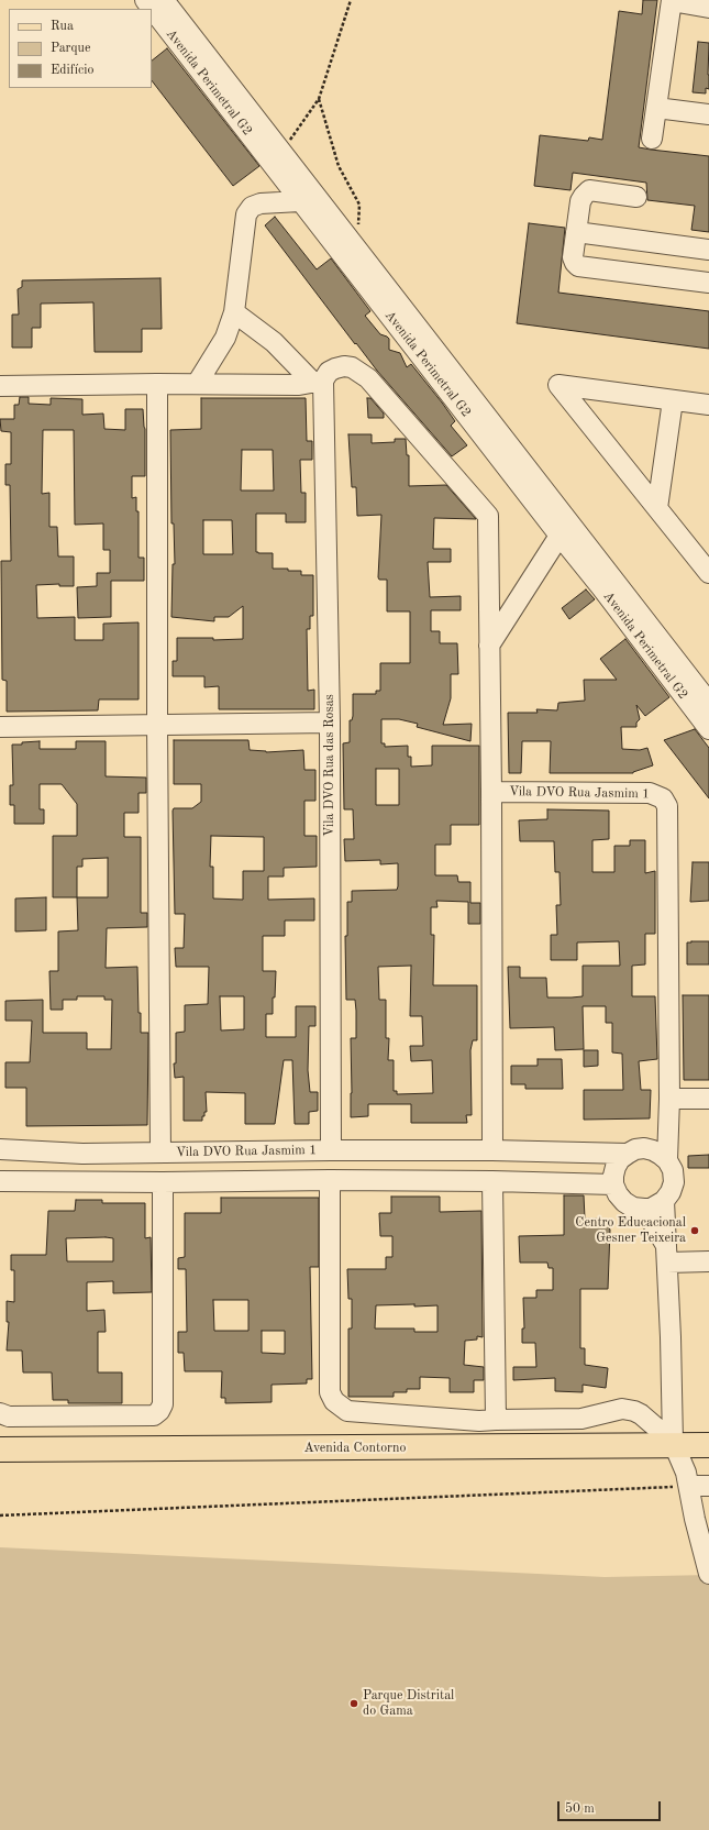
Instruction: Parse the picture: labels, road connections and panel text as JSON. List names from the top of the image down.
{
  "streets": {
    "main road": ["Avenida Contorno"],
    "street": ["Avenida Perimetral G2", "Vila DVO Rua das Rosas", "Vila DVO Rua Jasmim 1"]
  },
  "crossings": [
    ["Vila DVO Rua das Rosas", "Vila DVO Rua Jasmim 1"]
  ],
  "places": ["Centro Educacional Gesner Teixeira", "Parque Distrital do Gama"],
  "legend": ["Rua", "Parque", "Edifício"],
  "scale_bar": "50 m"
}
